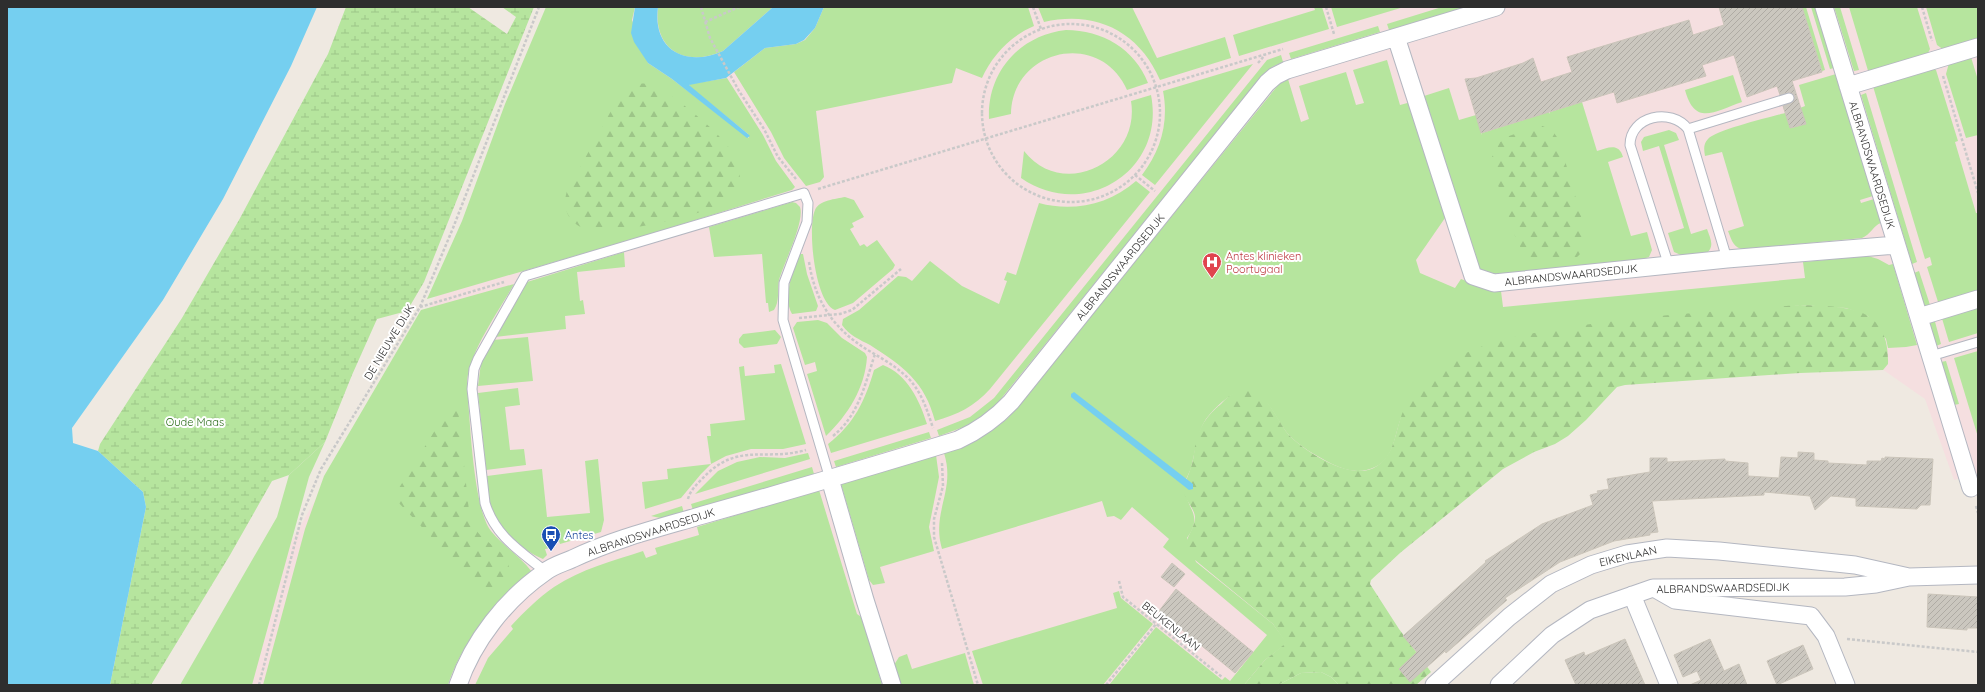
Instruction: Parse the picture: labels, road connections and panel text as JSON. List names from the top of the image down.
{
  "streets": {
    "street": ["ALBRANDSWAARDSEDIJK", "EIKENLAAN"],
    "path": ["DE NIEUWE DIJK", "BEUKENLAAN"]
  },
  "crossings": [
    ["ALBRANDSWAARDSEDIJK", "EIKENLAAN"]
  ],
  "parks": ["Oude Maas"],
  "places": {
    "hospital": ["Antes klinieken Poortugaal"],
    "bus stop": ["Antes"]
  }
}
